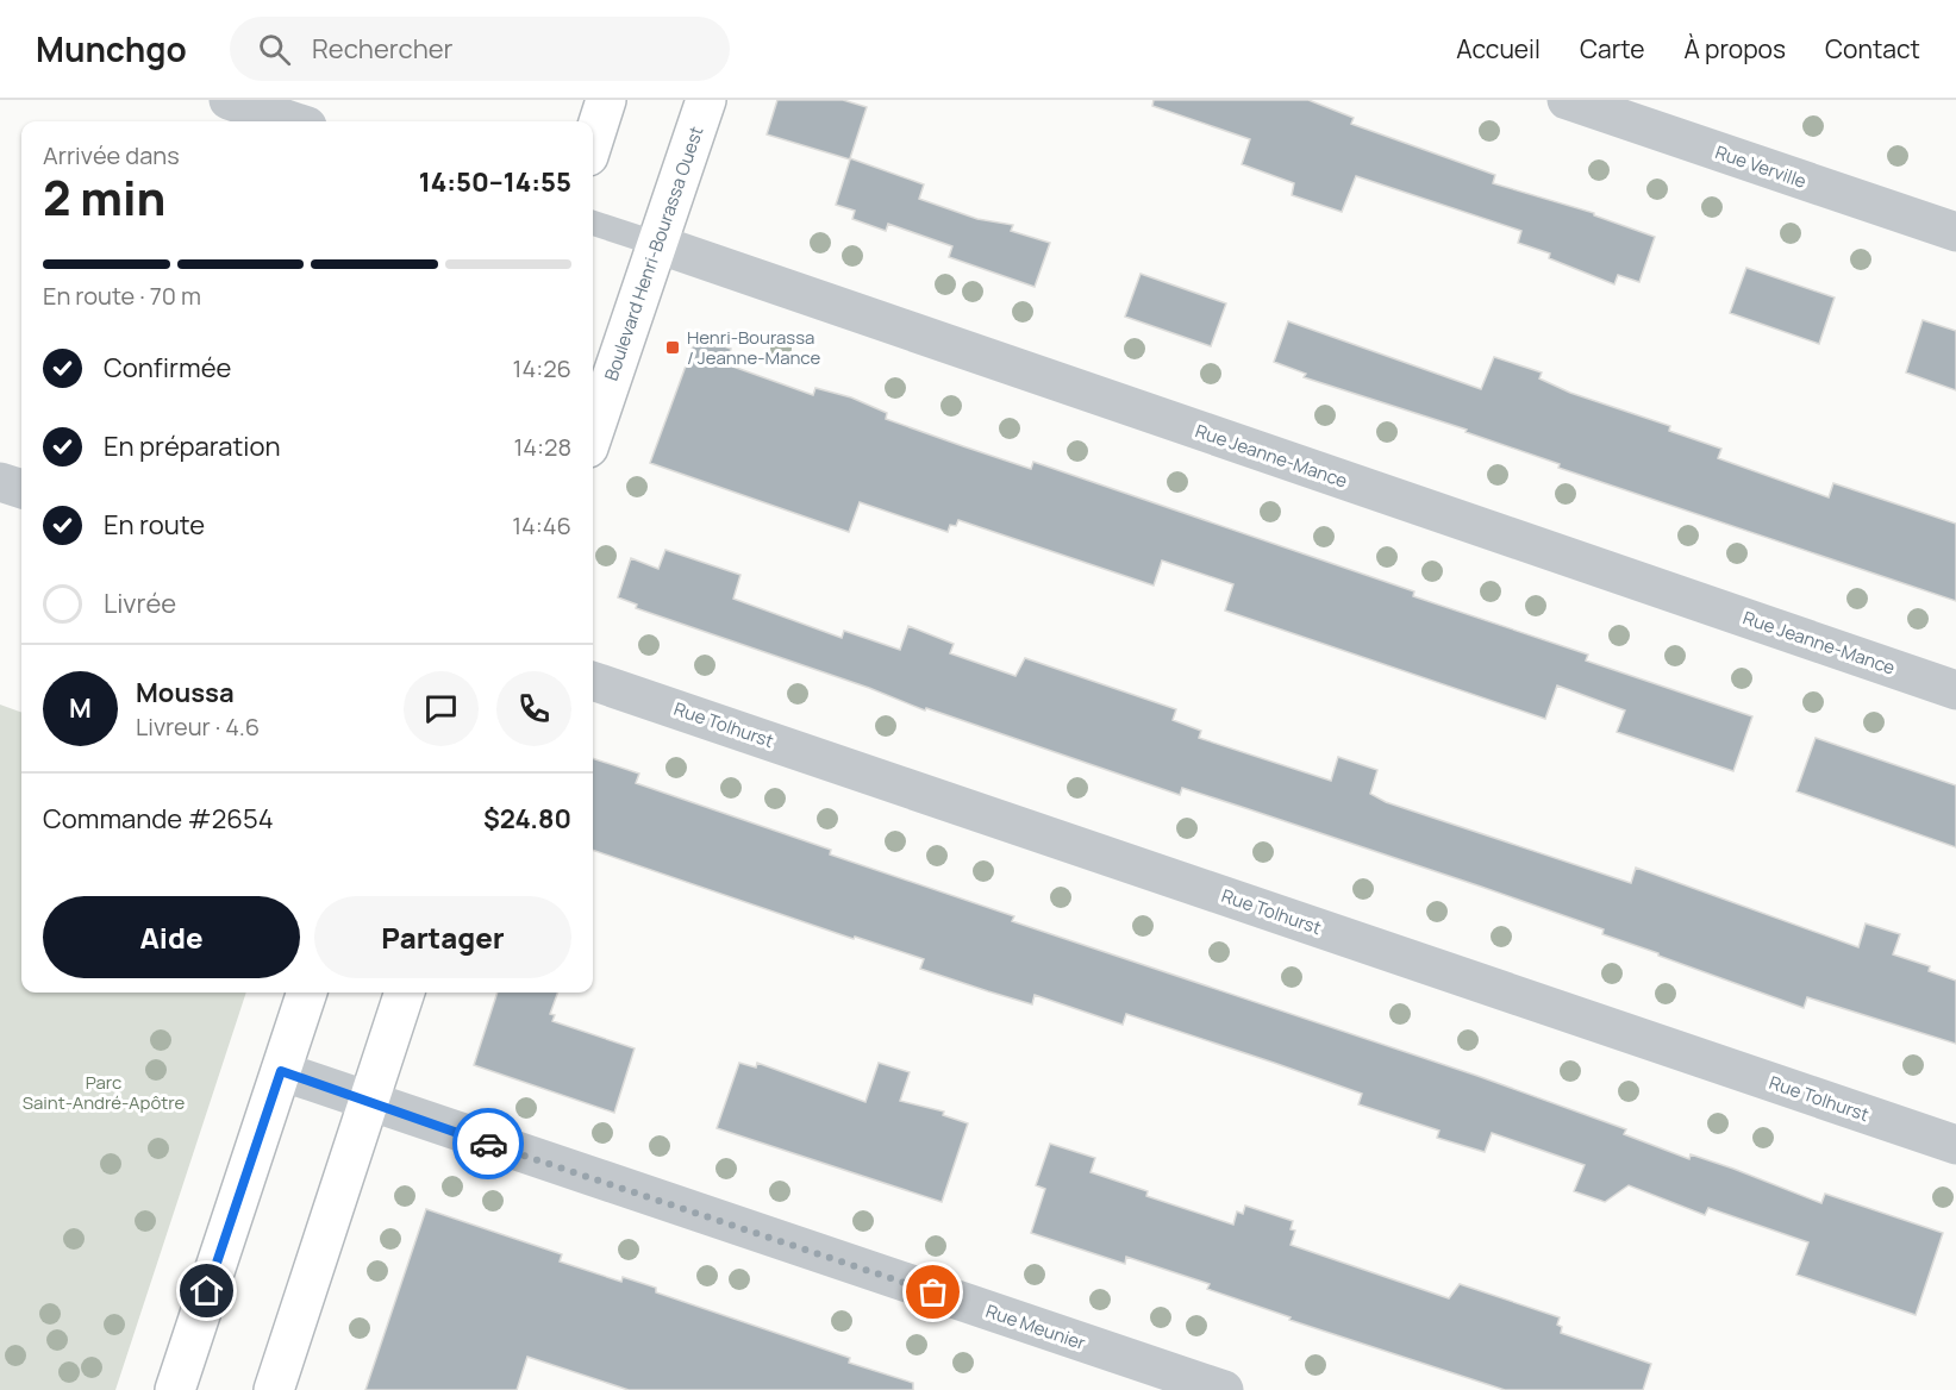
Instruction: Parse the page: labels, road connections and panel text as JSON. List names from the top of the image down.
{
  "streets": {
    "main road": ["Boulevard Henri-Bourassa Ouest"],
    "street": [
      "Rue Verville",
      "Rue Jeanne-Mance",
      "Rue Tolhurst",
      "Rue Meunier"
    ]
  },
  "crossings": [
    ["Boulevard Henri-Bourassa Ouest", "Rue Jeanne-Mance"]
  ],
  "parks": ["Parc Saint-André-Apôtre"],
  "places": {
    "transit": ["Henri-Bourassa / Jeanne-Mance"]
  },
  "page": {
    "header": "Munchgo",
    "search": "Rechercher",
    "nav": [
      "Accueil",
      "Carte",
      "À propos",
      "Contact"
    ],
    "heading": ["2 min", "Arrivée dans", "14:50–14:55"],
    "panel": [
      "Moussa",
      "Livreur · 4.6",
      "Commande #2654",
      "$24.80"
    ],
    "bar": "En route · 70 m",
    "list": [
      ["Confirmée", "14:26"],
      ["En préparation", "14:28"],
      ["En route", "14:46"],
      "Livrée"
    ],
    "round": "M",
    "buttons": ["Aide", "Partager"]
  }
}
